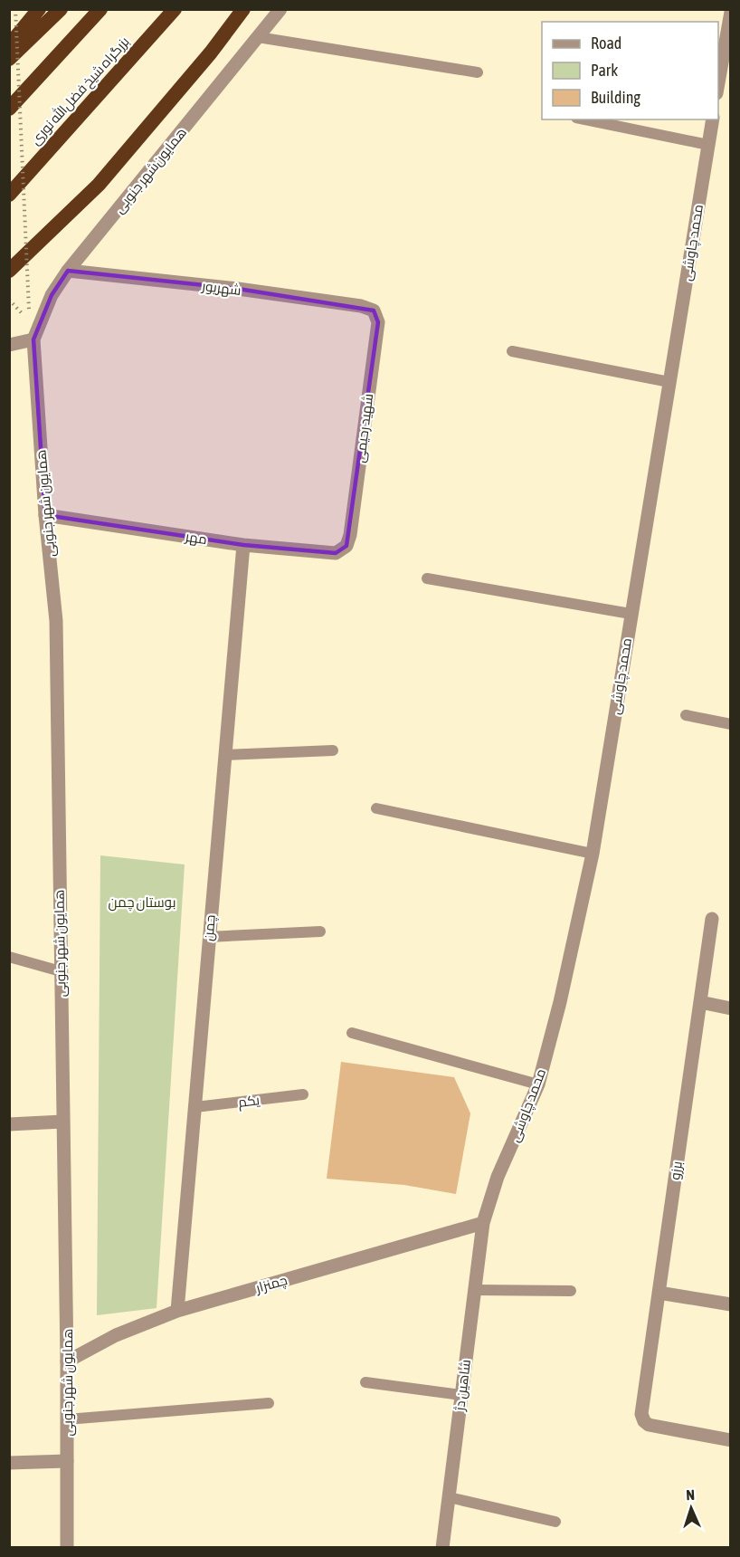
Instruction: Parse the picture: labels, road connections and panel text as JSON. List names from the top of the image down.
{
  "streets": {
    "highway": ["بزرگراه شیخ فضل‌الله نوری"],
    "street": [
      "همایون‌شهر جنوبی",
      "محمد چاوشی",
      "شهریور",
      "شهید رحیمی",
      "همایون‌ شهر جنوبی",
      "مهر",
      "چمن",
      "برزو",
      "چمنزار",
      "شاهین دژ"
    ],
    "lane": ["یکم"]
  },
  "crossings": [
    ["همایون‌شهر جنوبی", "شهریور"],
    ["همایون‌شهر جنوبی", "همایون‌ شهر جنوبی"],
    ["محمد چاوشی", "چمنزار"],
    ["محمد چاوشی", "شاهین دژ"],
    ["شهریور", "شهید رحیمی"],
    ["شهید رحیمی", "مهر"],
    ["همایون‌ شهر جنوبی", "مهر"],
    ["همایون‌ شهر جنوبی", "چمنزار"],
    ["مهر", "چمن"],
    ["چمن", "یکم"],
    ["چمن", "چمنزار"],
    ["چمنزار", "شاهین دژ"]
  ],
  "parks": ["بوستان چمن"],
  "legend": ["Road", "Park", "Building"],
  "north": "top"
}
